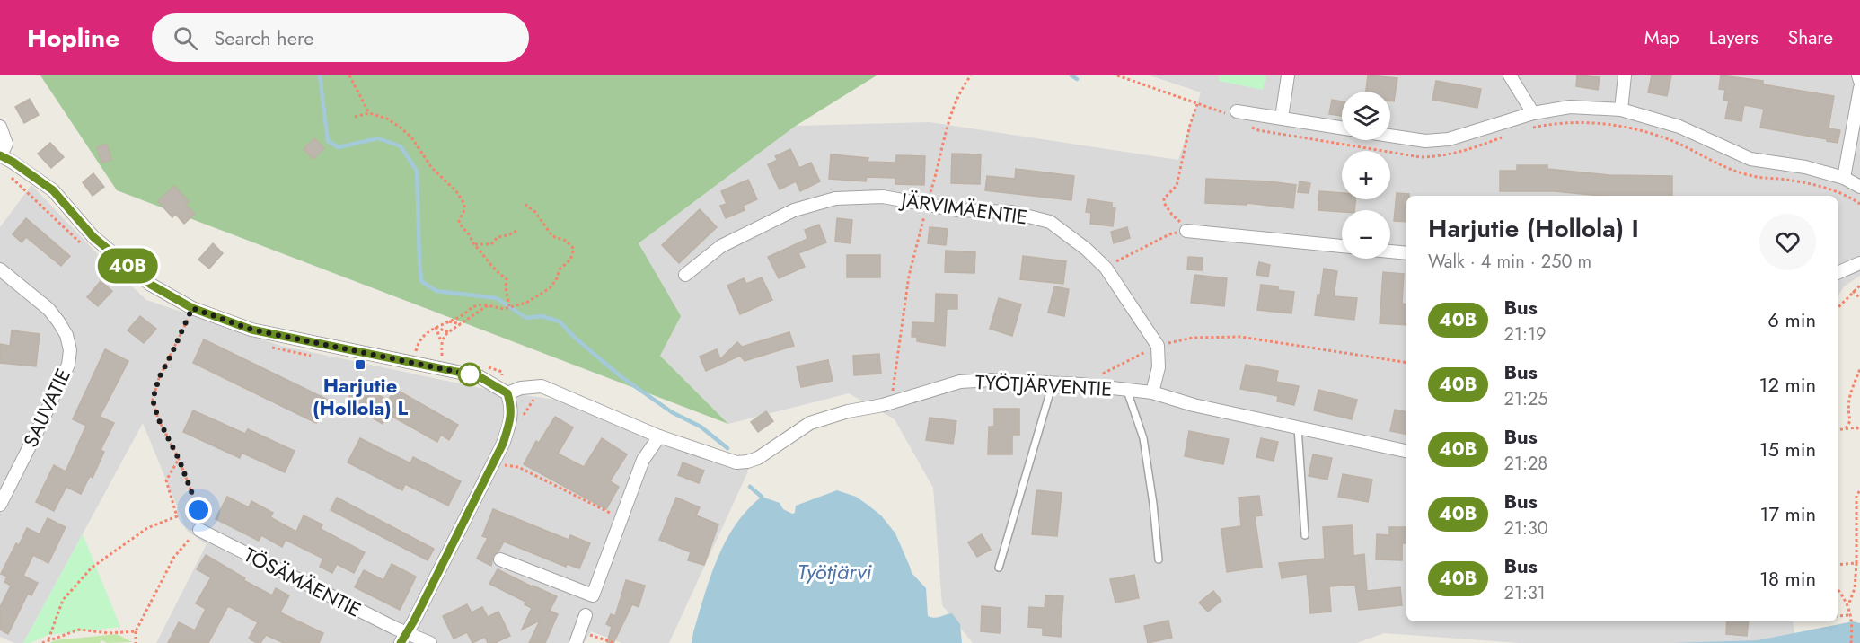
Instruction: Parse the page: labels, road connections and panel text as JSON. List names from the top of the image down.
{
  "streets": {
    "street": [
      "JÄRVIMÄENTIE",
      "TYÖTJÄRVENTIE",
      "SAUVATIE",
      "TÖSÄMÄENTIE"
    ]
  },
  "water": ["Työtjärvi"],
  "places": {
    "transit": ["Harjutie (Hollola) L"]
  },
  "lines": ["bus line 40B"],
  "page": {
    "header": "Hopline",
    "search": "Search here",
    "nav": ["Map", "Layers", "Share"],
    "on_map": "40B",
    "map_buttons": ["+", "−"],
    "heading": ["Harjutie (Hollola) I", "Walk · 4 min · 250 m"],
    "list": [
      {
        "mark": "40B",
        "name": "Bus",
        "note": "21:19",
        "value": "6 min"
      },
      {
        "mark": "40B",
        "name": "Bus",
        "note": "21:25",
        "value": "12 min"
      },
      {
        "mark": "40B",
        "name": "Bus",
        "note": "21:28",
        "value": "15 min"
      },
      {
        "mark": "40B",
        "name": "Bus",
        "note": "21:30",
        "value": "17 min"
      },
      {
        "mark": "40B",
        "name": "Bus",
        "note": "21:31",
        "value": "18 min"
      }
    ]
  }
}
